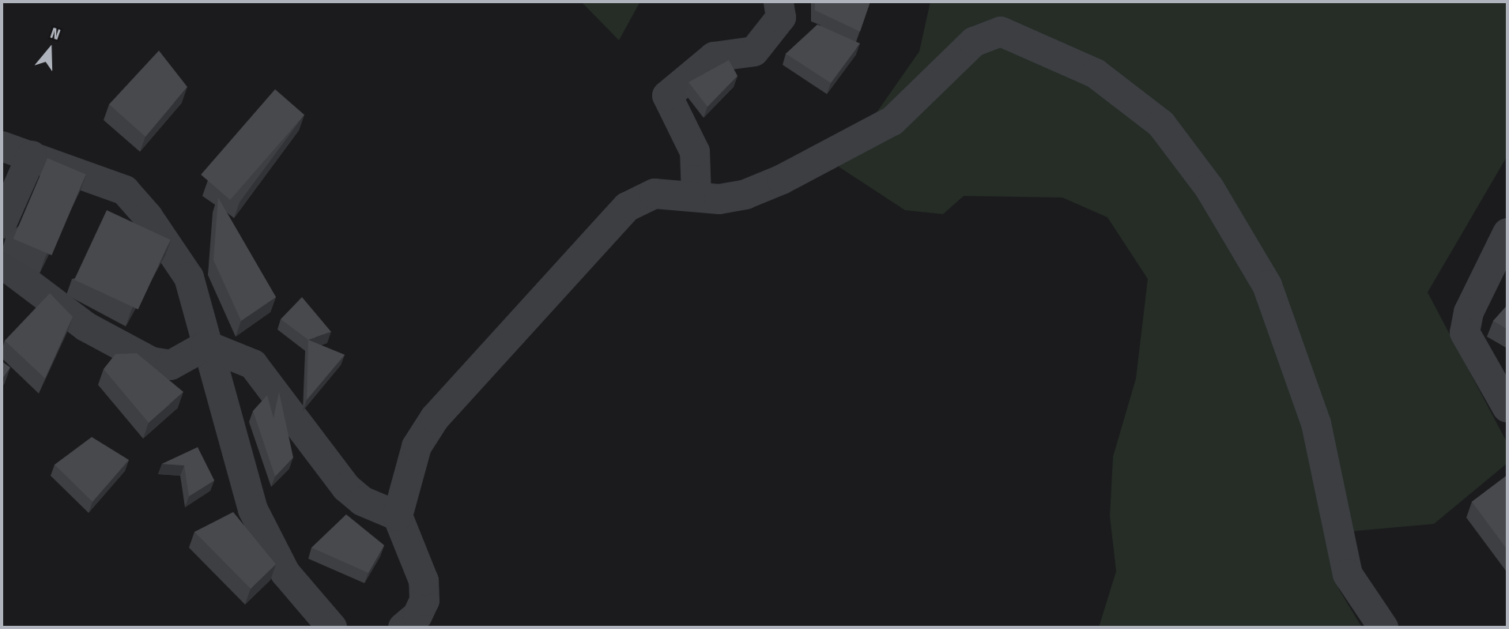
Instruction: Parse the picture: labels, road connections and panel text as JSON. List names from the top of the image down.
{
  "north": "top"
}
